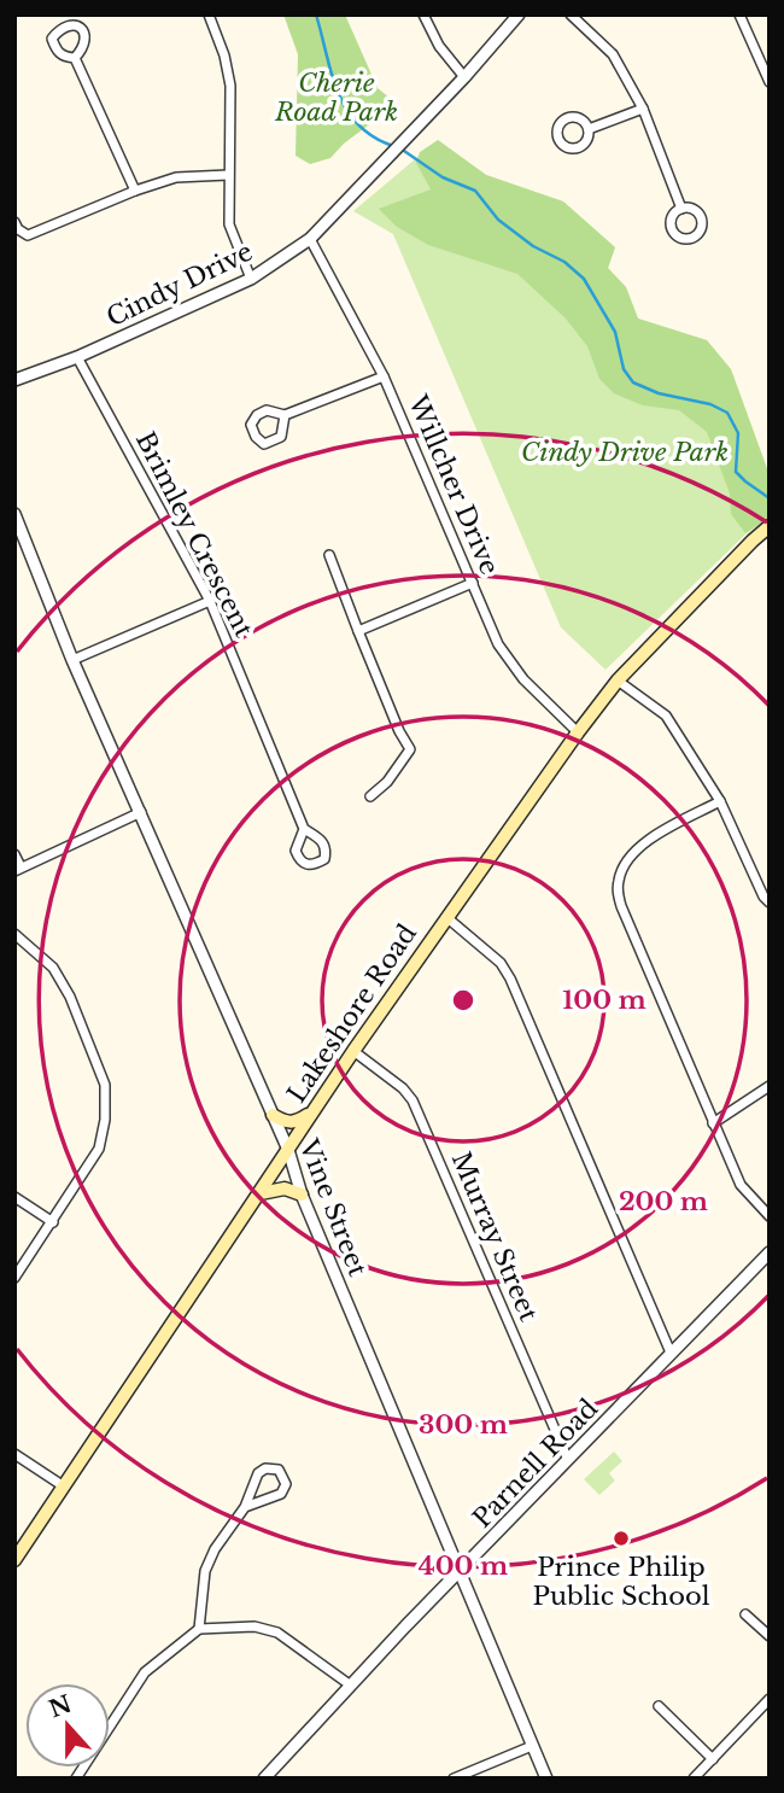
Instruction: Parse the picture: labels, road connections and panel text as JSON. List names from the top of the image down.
{
  "streets": {
    "main road": ["Lakeshore Road"],
    "street": [
      "Cindy Drive",
      "Willcher Drive",
      "Brimley Crescent",
      "Vine Street",
      "Murray Street",
      "Parnell Road"
    ]
  },
  "crossings": [
    ["Cindy Drive", "Willcher Drive"],
    ["Cindy Drive", "Brimley Crescent"],
    ["Willcher Drive", "Lakeshore Road"],
    ["Lakeshore Road", "Vine Street"],
    ["Lakeshore Road", "Murray Street"],
    ["Vine Street", "Parnell Road"],
    ["Murray Street", "Parnell Road"]
  ],
  "parks": ["Cherie Road Park", "Cindy Drive Park"],
  "places": ["Prince Philip Public School"],
  "north": "top",
  "rings": [
    "100 m",
    "200 m",
    "300 m",
    "400 m"
  ]
}
